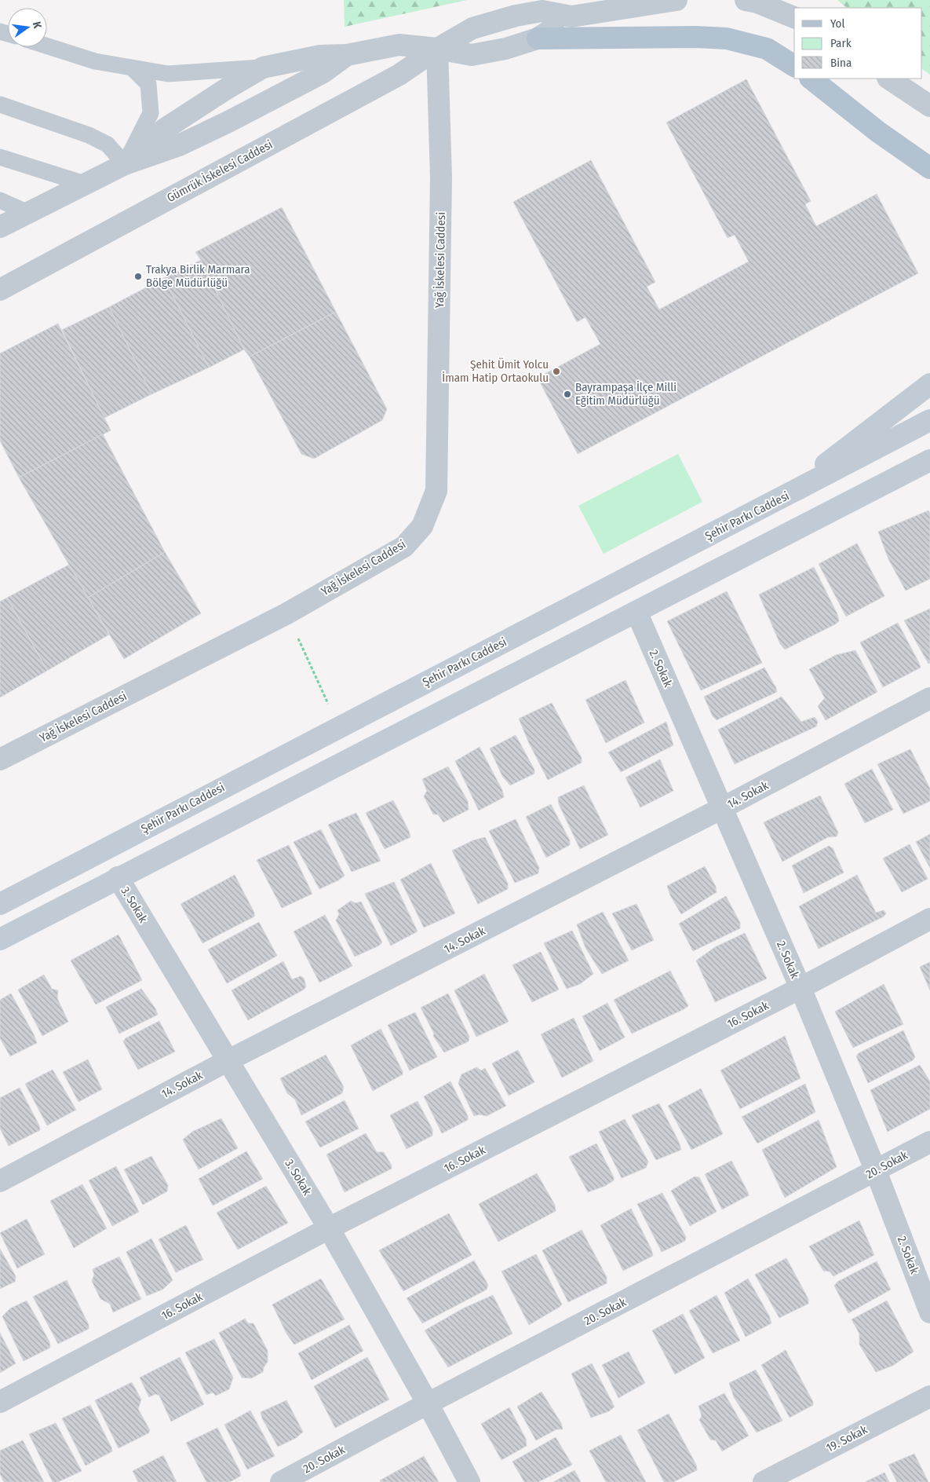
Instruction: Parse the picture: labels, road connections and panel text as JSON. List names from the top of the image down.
{
  "streets": {
    "main road": ["Şehir Parkı Caddesi"],
    "street": [
      "Gümrük İskelesi Caddesi",
      "Yağ İskelesi Caddesi",
      "2. Sokak",
      "14. Sokak",
      "3. Sokak",
      "16. Sokak",
      "20. Sokak",
      "19. Sokak"
    ]
  },
  "crossings": [
    ["Gümrük İskelesi Caddesi", "Yağ İskelesi Caddesi"],
    ["2. Sokak", "14. Sokak"],
    ["2. Sokak", "16. Sokak"],
    ["2. Sokak", "20. Sokak"],
    ["14. Sokak", "3. Sokak"],
    ["3. Sokak", "16. Sokak"],
    ["3. Sokak", "20. Sokak"]
  ],
  "places": ["Trakya Birlik Marmara Bölge Müdürlüğü", "Şehit Ümit Yolcu İmam Hatip Ortaokulu", "Bayrampaşa İlçe Milli Eğitim Müdürlüğü"],
  "legend": ["Yol", "Park", "Bina"],
  "north": "right"
}
